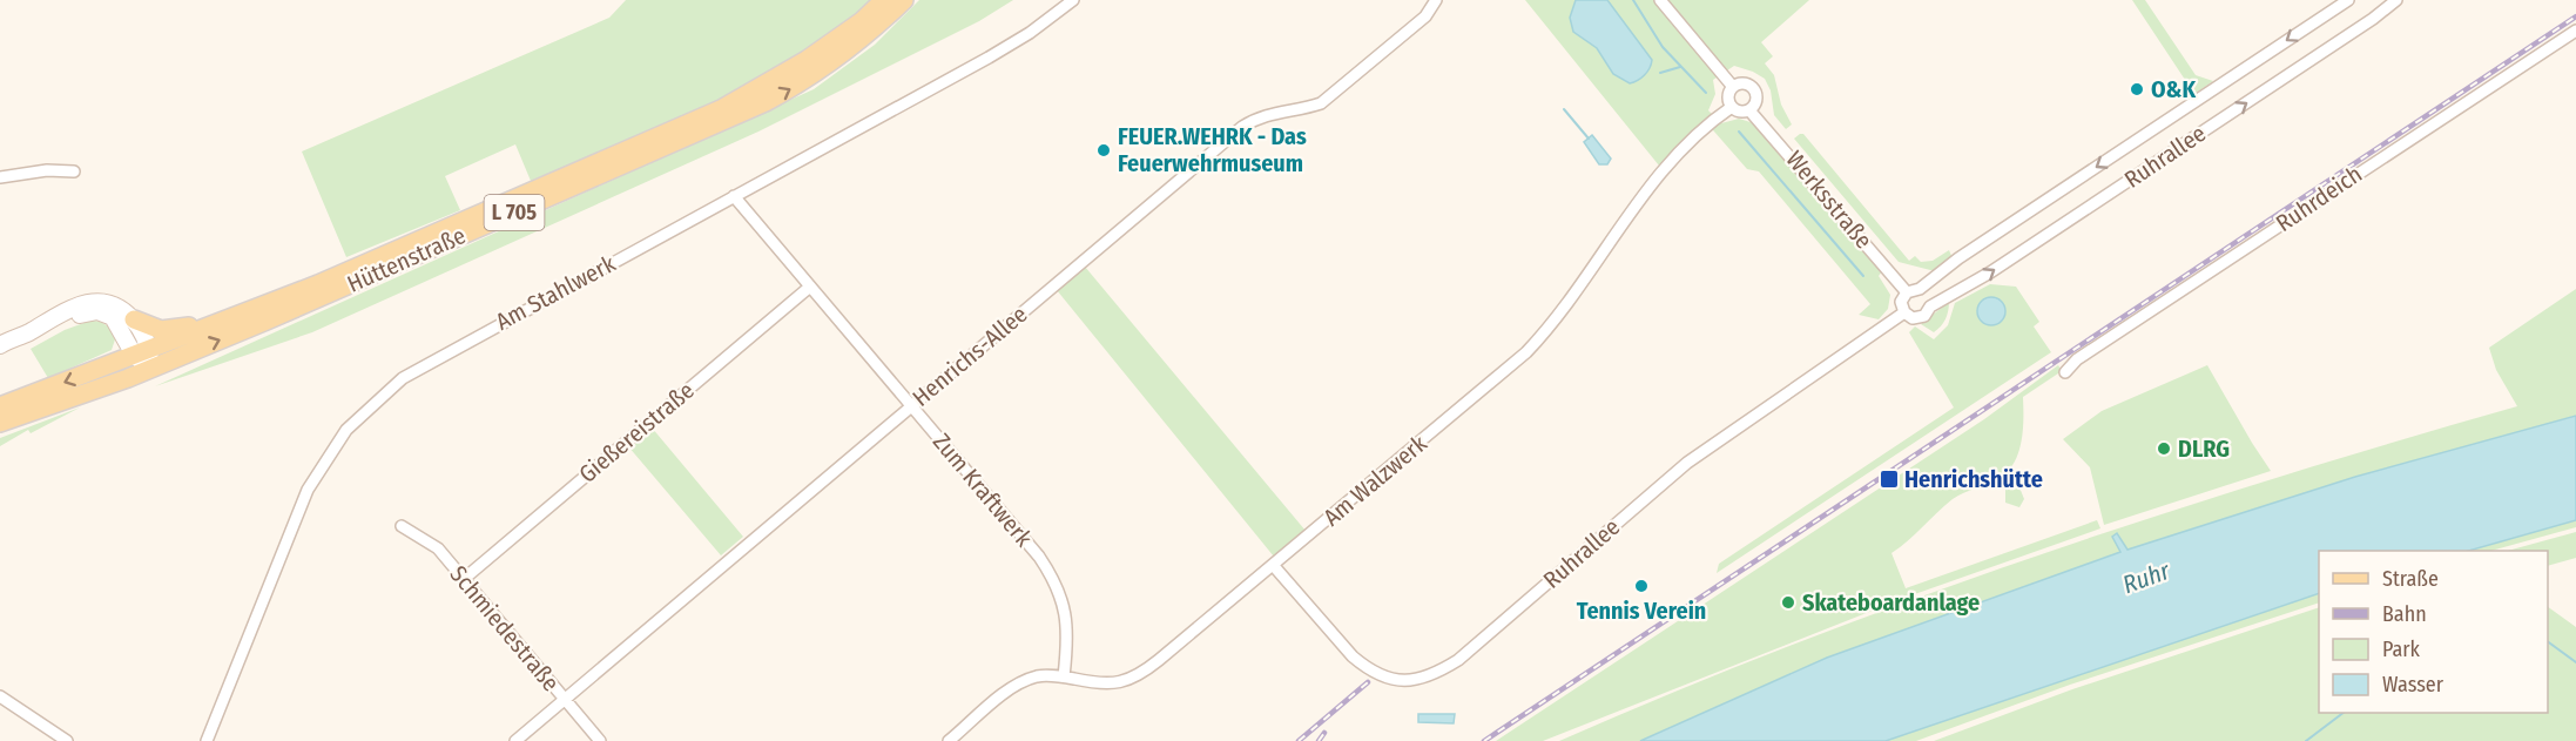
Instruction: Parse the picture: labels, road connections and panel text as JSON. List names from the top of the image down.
{
  "streets": {
    "main road": ["L 705", "Hüttenstraße"],
    "street": [
      "Ruhrallee",
      "Ruhrdeich",
      "Werksstraße",
      "Am Stahlwerk",
      "Henrichs-Allee",
      "Gießereistraße",
      "Am Walzwerk",
      "Zum Kraftwerk",
      "Schmiedestraße"
    ]
  },
  "crossings": [
    ["Ruhrallee", "Werksstraße"],
    ["Ruhrallee", "Am Walzwerk"],
    ["Werksstraße", "Am Walzwerk"],
    ["L 705", "Hüttenstraße"],
    ["Am Stahlwerk", "Zum Kraftwerk"],
    ["Henrichs-Allee", "Zum Kraftwerk"],
    ["Henrichs-Allee", "Schmiedestraße"],
    ["Gießereistraße", "Zum Kraftwerk"],
    ["Gießereistraße", "Schmiedestraße"],
    ["Am Walzwerk", "Zum Kraftwerk"]
  ],
  "water": ["Ruhr"],
  "places": {
    "other": [
      "O&K",
      "FEUER.WEHRK - Das Feuerwehrmuseum",
      "DLRG",
      "Tennis Verein",
      "Skateboardanlage"
    ],
    "transit": ["Henrichshütte"]
  },
  "legend": [
    "Straße",
    "Bahn",
    "Park",
    "Wasser"
  ]
}
